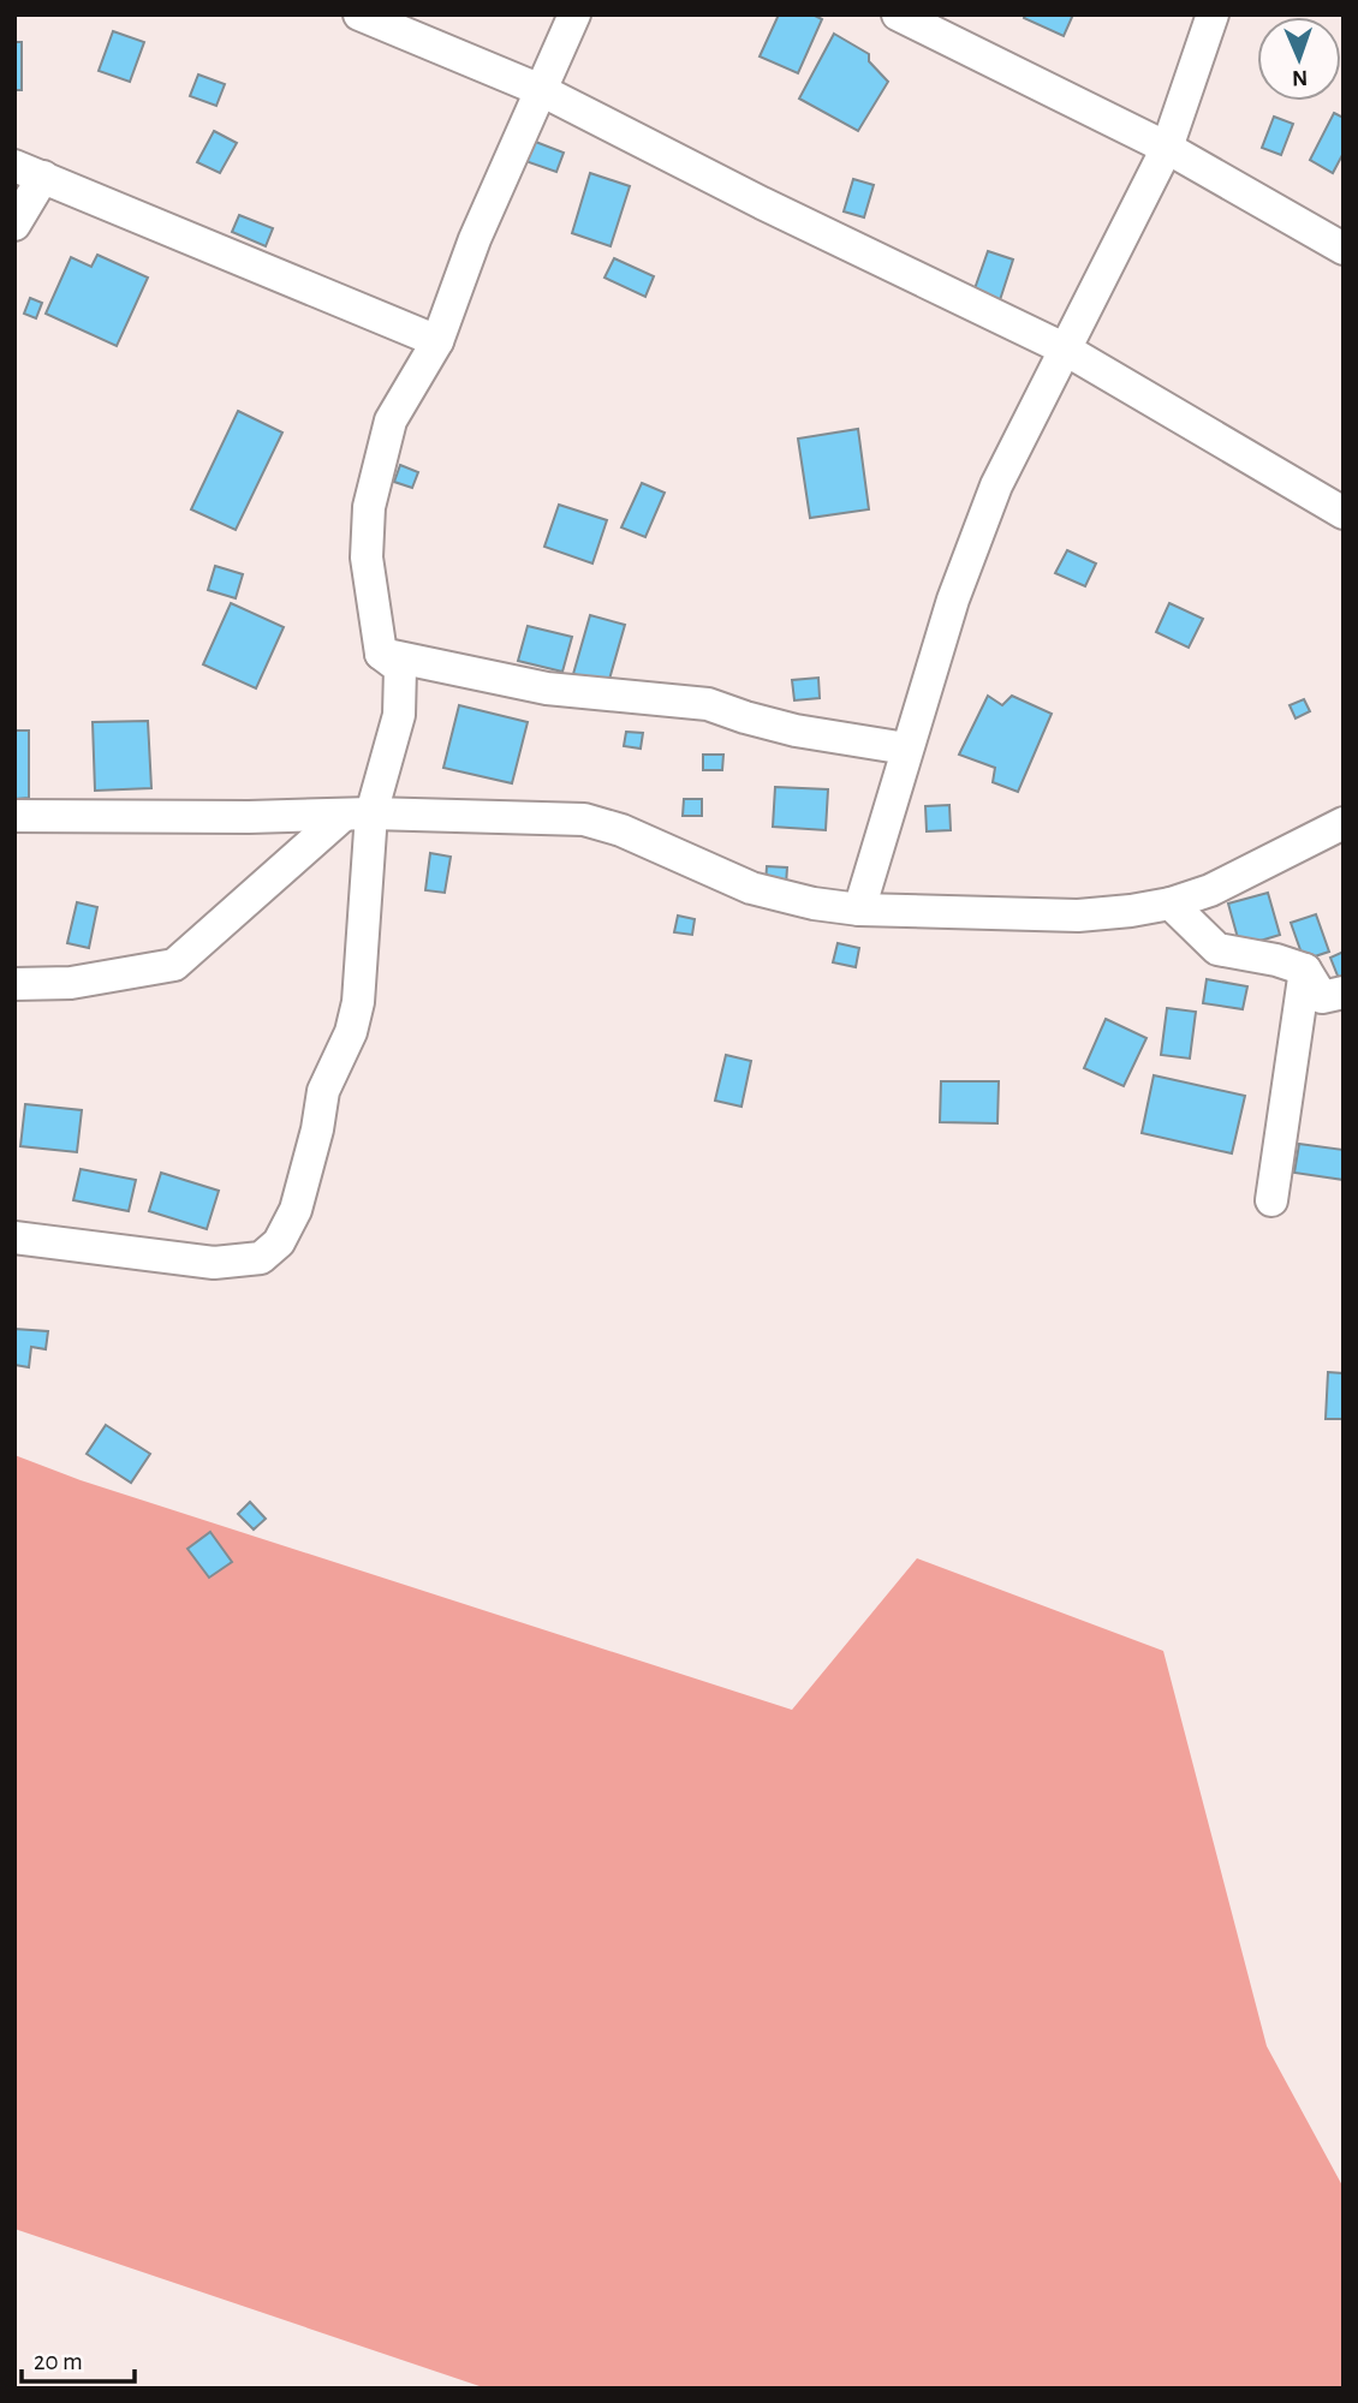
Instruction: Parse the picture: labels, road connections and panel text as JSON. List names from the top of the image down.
{
  "scale_bar": "20 m",
  "north": "bottom"
}
